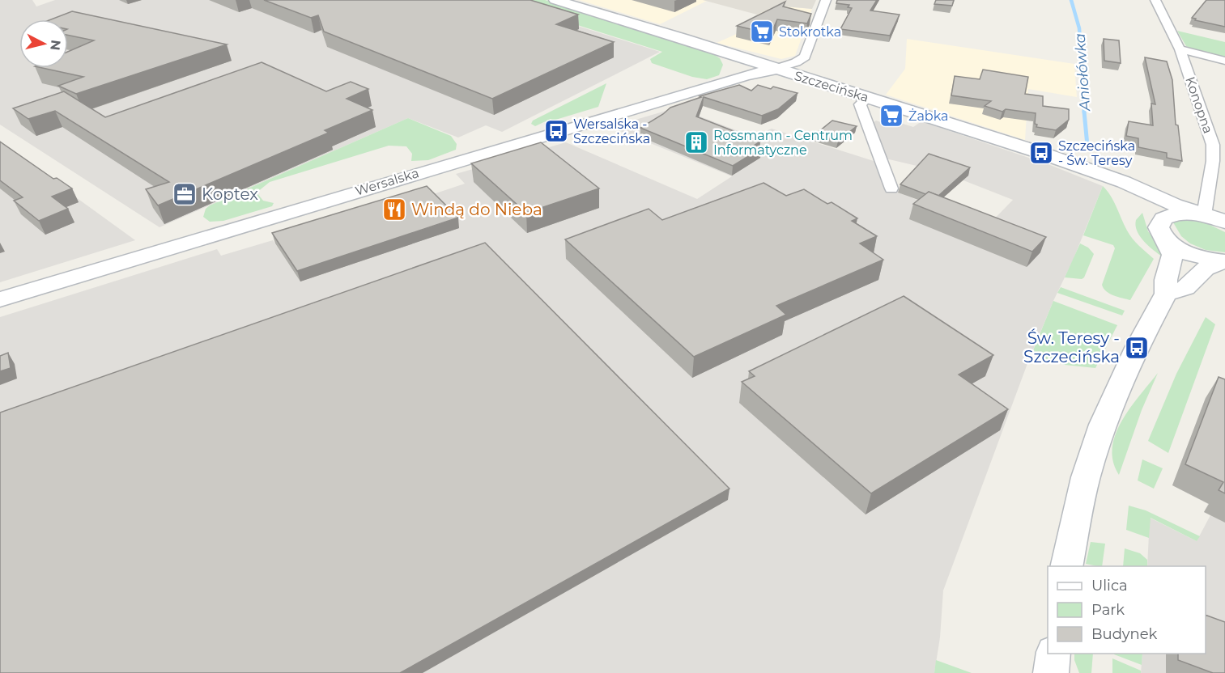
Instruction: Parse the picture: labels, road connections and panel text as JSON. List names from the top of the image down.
{
  "streets": {
    "street": ["Szczecińska", "Konopna", "Wersalska"]
  },
  "crossings": [
    ["Szczecińska", "Konopna"],
    ["Szczecińska", "Wersalska"]
  ],
  "water": ["Aniołówka"],
  "places": {
    "supermarket": ["Stokrotka", "Żabka"],
    "bus stop": ["Wersalska - Szczecińska", "Szczecińska - Św. Teresy", "Św. Teresy - Szczecińska"],
    "building": ["Rossmann - Centrum Informatyczne"],
    "office": ["Koptex"],
    "restaurant": ["Windą do Nieba"]
  },
  "legend": ["Ulica", "Park", "Budynek"],
  "north": "right"
}
